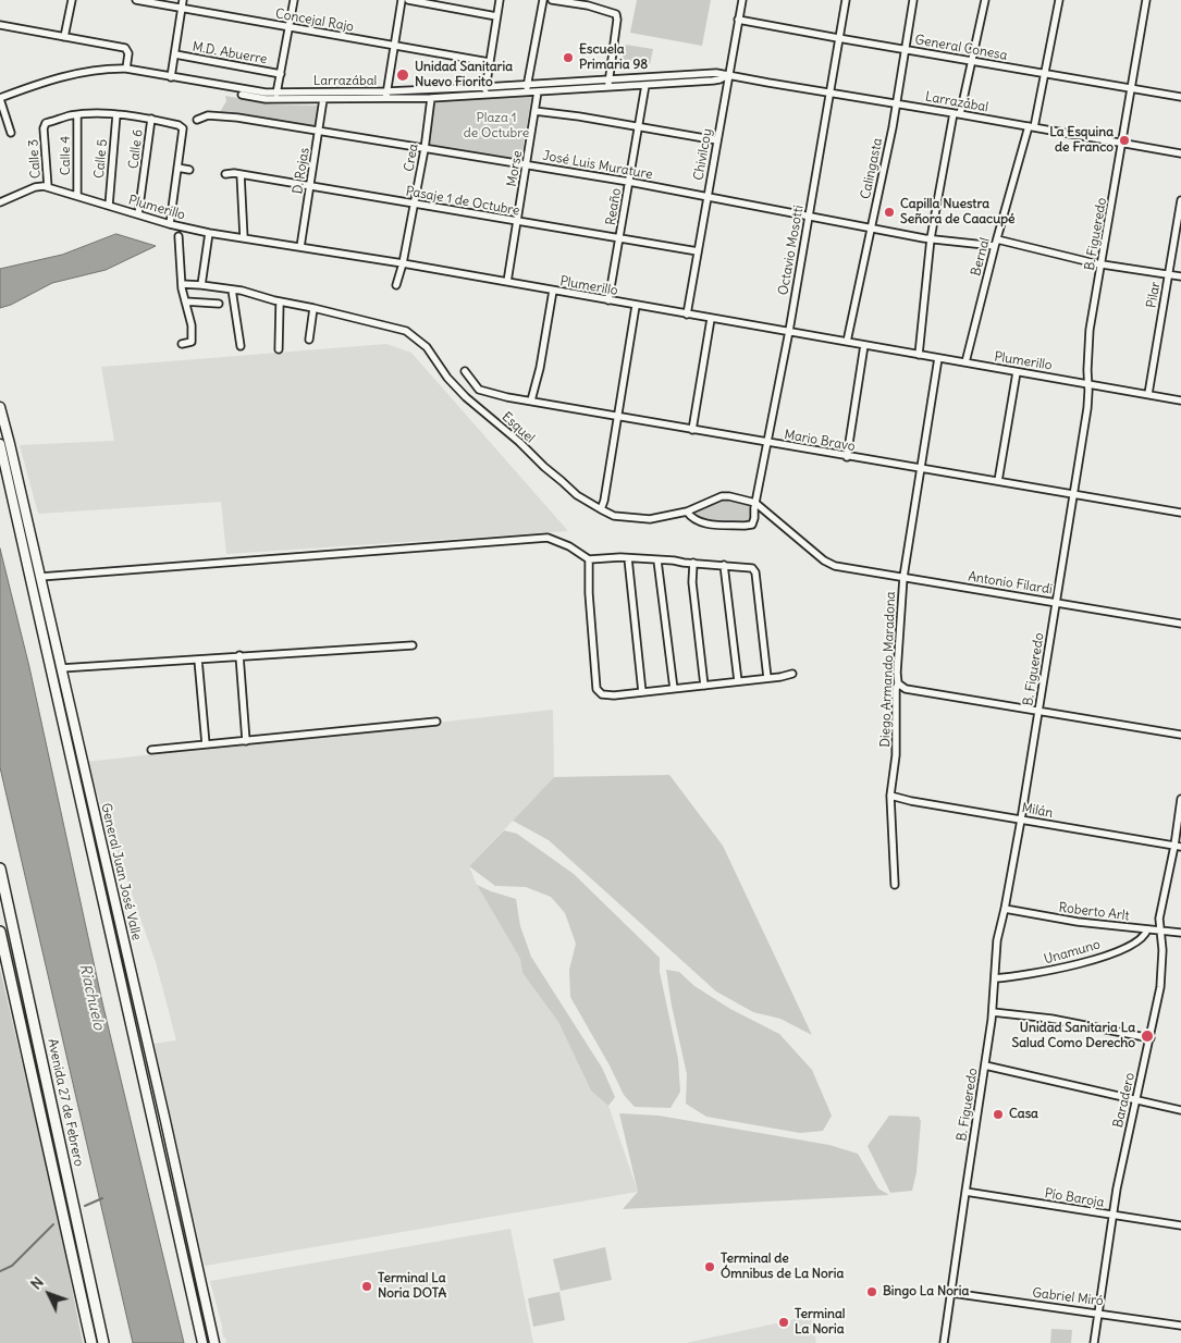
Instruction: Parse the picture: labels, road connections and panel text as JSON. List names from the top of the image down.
{
  "streets": {
    "main road": ["General Juan José Valle", "Avenida 27 de Febrero"],
    "street": [
      "Concejal Rajo",
      "General Conesa",
      "M.D. Abuerre",
      "Larrazábal",
      "Calle 6",
      "Chivilcoy",
      "Calle 4",
      "Crea",
      "Calle 3",
      "Calle 5",
      "José Luis Murature",
      "Morse",
      "Calingasta",
      "D. Rojas",
      "Pasaje 1 de Octubre",
      "Reaño",
      "Plumerillo",
      "B. Figueredo",
      "Octavio Mosotti",
      "Bernal",
      "Pilar",
      "Esquel",
      "Mario Bravo",
      "Antonio Filardi",
      "Diego Armando Maradona",
      "Milán",
      "Roberto Arlt",
      "Unamuno",
      "Baradero",
      "Pío Baroja",
      "Gabriel Miró"
    ]
  },
  "crossings": [
    ["General Conesa", "Chivilcoy"],
    ["General Conesa", "Calingasta"],
    ["General Conesa", "B. Figueredo"],
    ["General Conesa", "Octavio Mosotti"],
    ["General Conesa", "Bernal"],
    ["Larrazábal", "Chivilcoy"],
    ["Larrazábal", "Crea"],
    ["Larrazábal", "Morse"],
    ["Larrazábal", "Calingasta"],
    ["Larrazábal", "D. Rojas"],
    ["Larrazábal", "Reaño"],
    ["Larrazábal", "B. Figueredo"],
    ["Larrazábal", "Octavio Mosotti"],
    ["Larrazábal", "Bernal"],
    ["Calle 6", "Plumerillo"],
    ["Chivilcoy", "José Luis Murature"],
    ["Chivilcoy", "Pasaje 1 de Octubre"],
    ["Chivilcoy", "Plumerillo"],
    ["Calle 4", "Calle 3"],
    ["Calle 4", "Plumerillo"],
    ["Crea", "José Luis Murature"],
    ["Crea", "Pasaje 1 de Octubre"],
    ["Crea", "Plumerillo"],
    ["Calle 3", "Plumerillo"],
    ["Calle 5", "Plumerillo"],
    ["José Luis Murature", "Morse"],
    ["José Luis Murature", "Calingasta"],
    ["José Luis Murature", "D. Rojas"],
    ["José Luis Murature", "Reaño"],
    ["José Luis Murature", "B. Figueredo"],
    ["José Luis Murature", "Octavio Mosotti"],
    ["José Luis Murature", "Bernal"],
    ["José Luis Murature", "Pilar"],
    ["Morse", "Pasaje 1 de Octubre"],
    ["Morse", "Plumerillo"],
    ["Calingasta", "Plumerillo"],
    ["D. Rojas", "Pasaje 1 de Octubre"],
    ["D. Rojas", "Plumerillo"],
    ["Pasaje 1 de Octubre", "Reaño"],
    ["Reaño", "Plumerillo"],
    ["Plumerillo", "B. Figueredo"],
    ["Plumerillo", "Octavio Mosotti"],
    ["Plumerillo", "Bernal"],
    ["Plumerillo", "Pilar"],
    ["Plumerillo", "Diego Armando Maradona"],
    ["B. Figueredo", "Mario Bravo"],
    ["B. Figueredo", "Antonio Filardi"],
    ["B. Figueredo", "Milán"],
    ["B. Figueredo", "Roberto Arlt"],
    ["B. Figueredo", "Unamuno"],
    ["B. Figueredo", "Pío Baroja"],
    ["B. Figueredo", "Gabriel Miró"],
    ["Octavio Mosotti", "Esquel"],
    ["Octavio Mosotti", "Mario Bravo"],
    ["Esquel", "Antonio Filardi"],
    ["Mario Bravo", "Diego Armando Maradona"],
    ["Antonio Filardi", "Diego Armando Maradona"],
    ["Diego Armando Maradona", "Milán"],
    ["Milán", "Baradero"],
    ["Roberto Arlt", "Unamuno"],
    ["Roberto Arlt", "Baradero"],
    ["Baradero", "Pío Baroja"],
    ["Baradero", "Gabriel Miró"]
  ],
  "water": ["Riachuelo"],
  "parks": ["Plaza 1 de Octubre"],
  "places": [
    "Escuela Primaria 98",
    "Unidad Sanitaria Nuevo Fiorito",
    "La Esquina de Franco",
    "Capilla Nuestra Señora de Caacupé",
    "Unidad Sanitaria La Salud Como Derecho",
    "Casa",
    "Terminal de Ómnibus de La Noria",
    "Terminal La Noria DOTA",
    "Bingo La Noria",
    "Terminal La Noria"
  ],
  "north": "top left"
}
